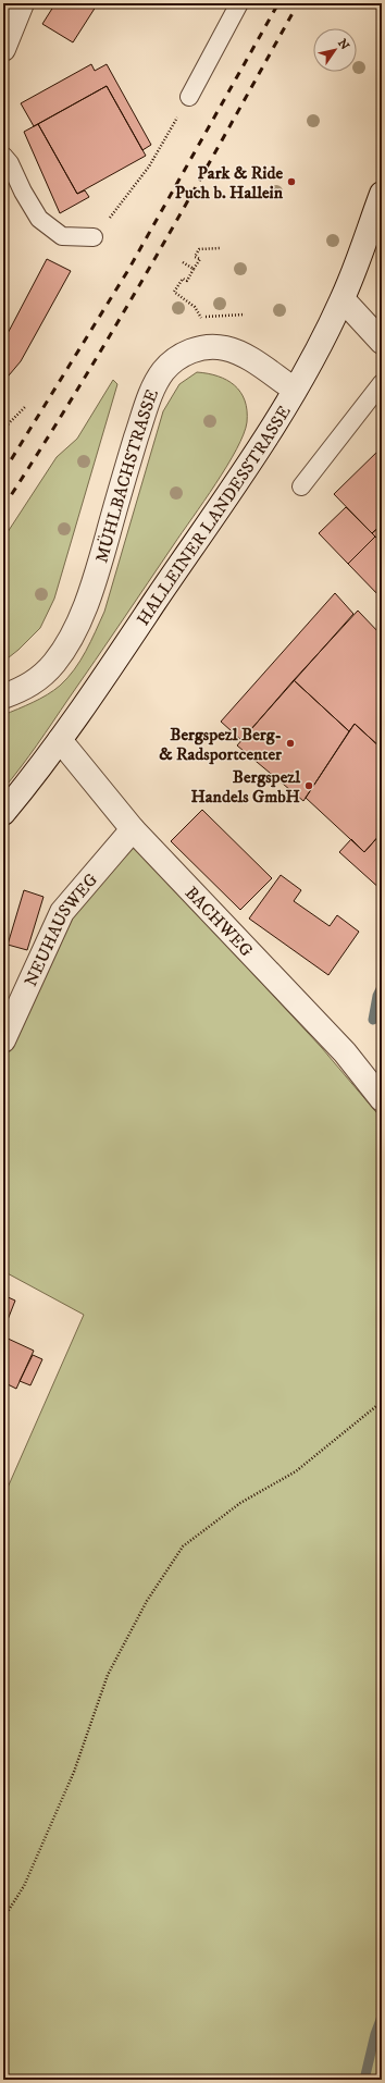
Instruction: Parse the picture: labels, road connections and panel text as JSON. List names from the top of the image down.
{
  "streets": {
    "street": [
      "MÜHLBACHSTRASSE",
      "HALLEINER LANDESSTRASSE",
      "BACHWEG",
      "NEUHAUSWEG"
    ]
  },
  "crossings": [
    ["MÜHLBACHSTRASSE", "HALLEINER LANDESSTRASSE"],
    ["HALLEINER LANDESSTRASSE", "BACHWEG"],
    ["BACHWEG", "NEUHAUSWEG"]
  ],
  "places": ["Park & Ride Puch b. Hallein", "Bergspezl Berg- & Radsportcenter", "Bergspezl Handels GmbH"],
  "north": "top right"
}
